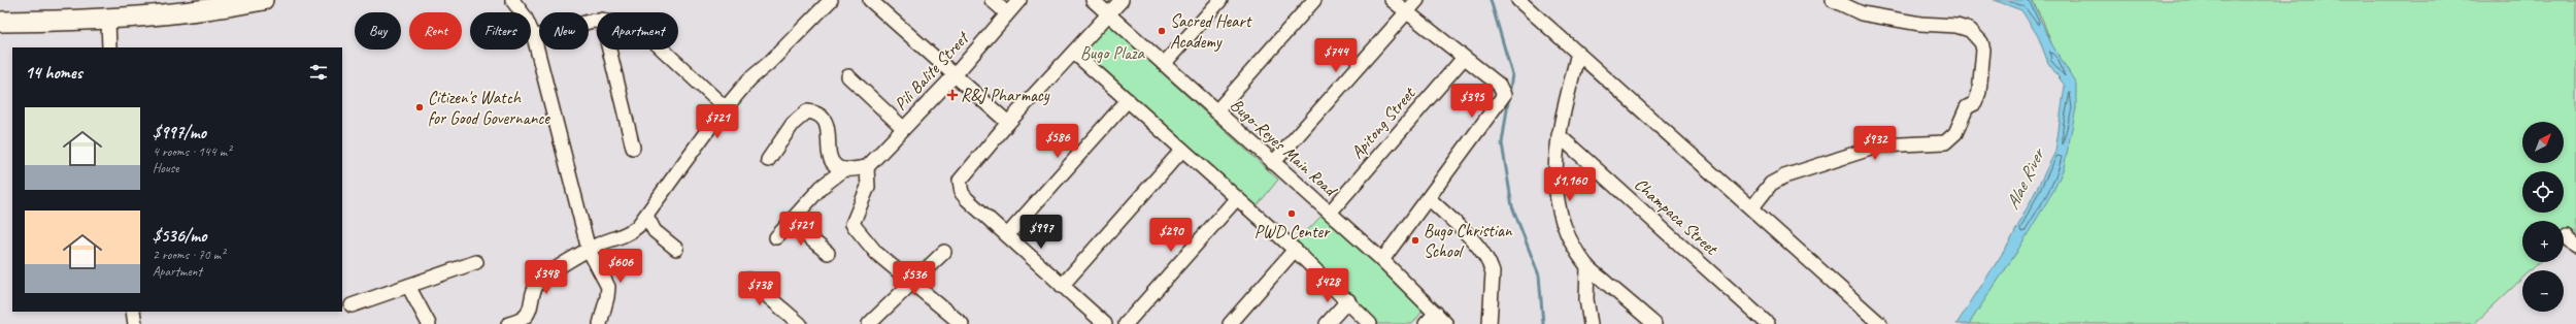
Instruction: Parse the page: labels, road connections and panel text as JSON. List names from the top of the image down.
{
  "streets": {
    "street": [
      "Pili Balite Street",
      "Apitong Street",
      "Bugo-Reyes Main Road",
      "Champaca Street"
    ]
  },
  "crossings": [
    ["Apitong Street", "Bugo-Reyes Main Road"]
  ],
  "water": ["Alae River"],
  "parks": ["Bugo Plaza"],
  "places": {
    "other": [
      "Sacred Heart Academy",
      "Citizen's Watch for Good Governance",
      "PWD Center",
      "Bugo Christian School"
    ],
    "health": ["R&J Pharmacy"]
  },
  "north": "top right",
  "page": {
    "chip": [
      "Buy",
      "Rent",
      "Filters",
      "New",
      "Apartment"
    ],
    "price": [
      "$744",
      "$395",
      "$721",
      "$586",
      "$932",
      "$1,160",
      "$721",
      "$997",
      "$290",
      "$606",
      "$348",
      "$536",
      "$428",
      "$738"
    ],
    "heading": "14 homes",
    "list": [
      {
        "name": "$997/mo",
        "note": "4 rooms · 144 m² · House"
      },
      {
        "name": "$536/mo",
        "note": "2 rooms · 70 m² · Apartment"
      }
    ],
    "map_buttons": ["+", "−"]
  }
}
